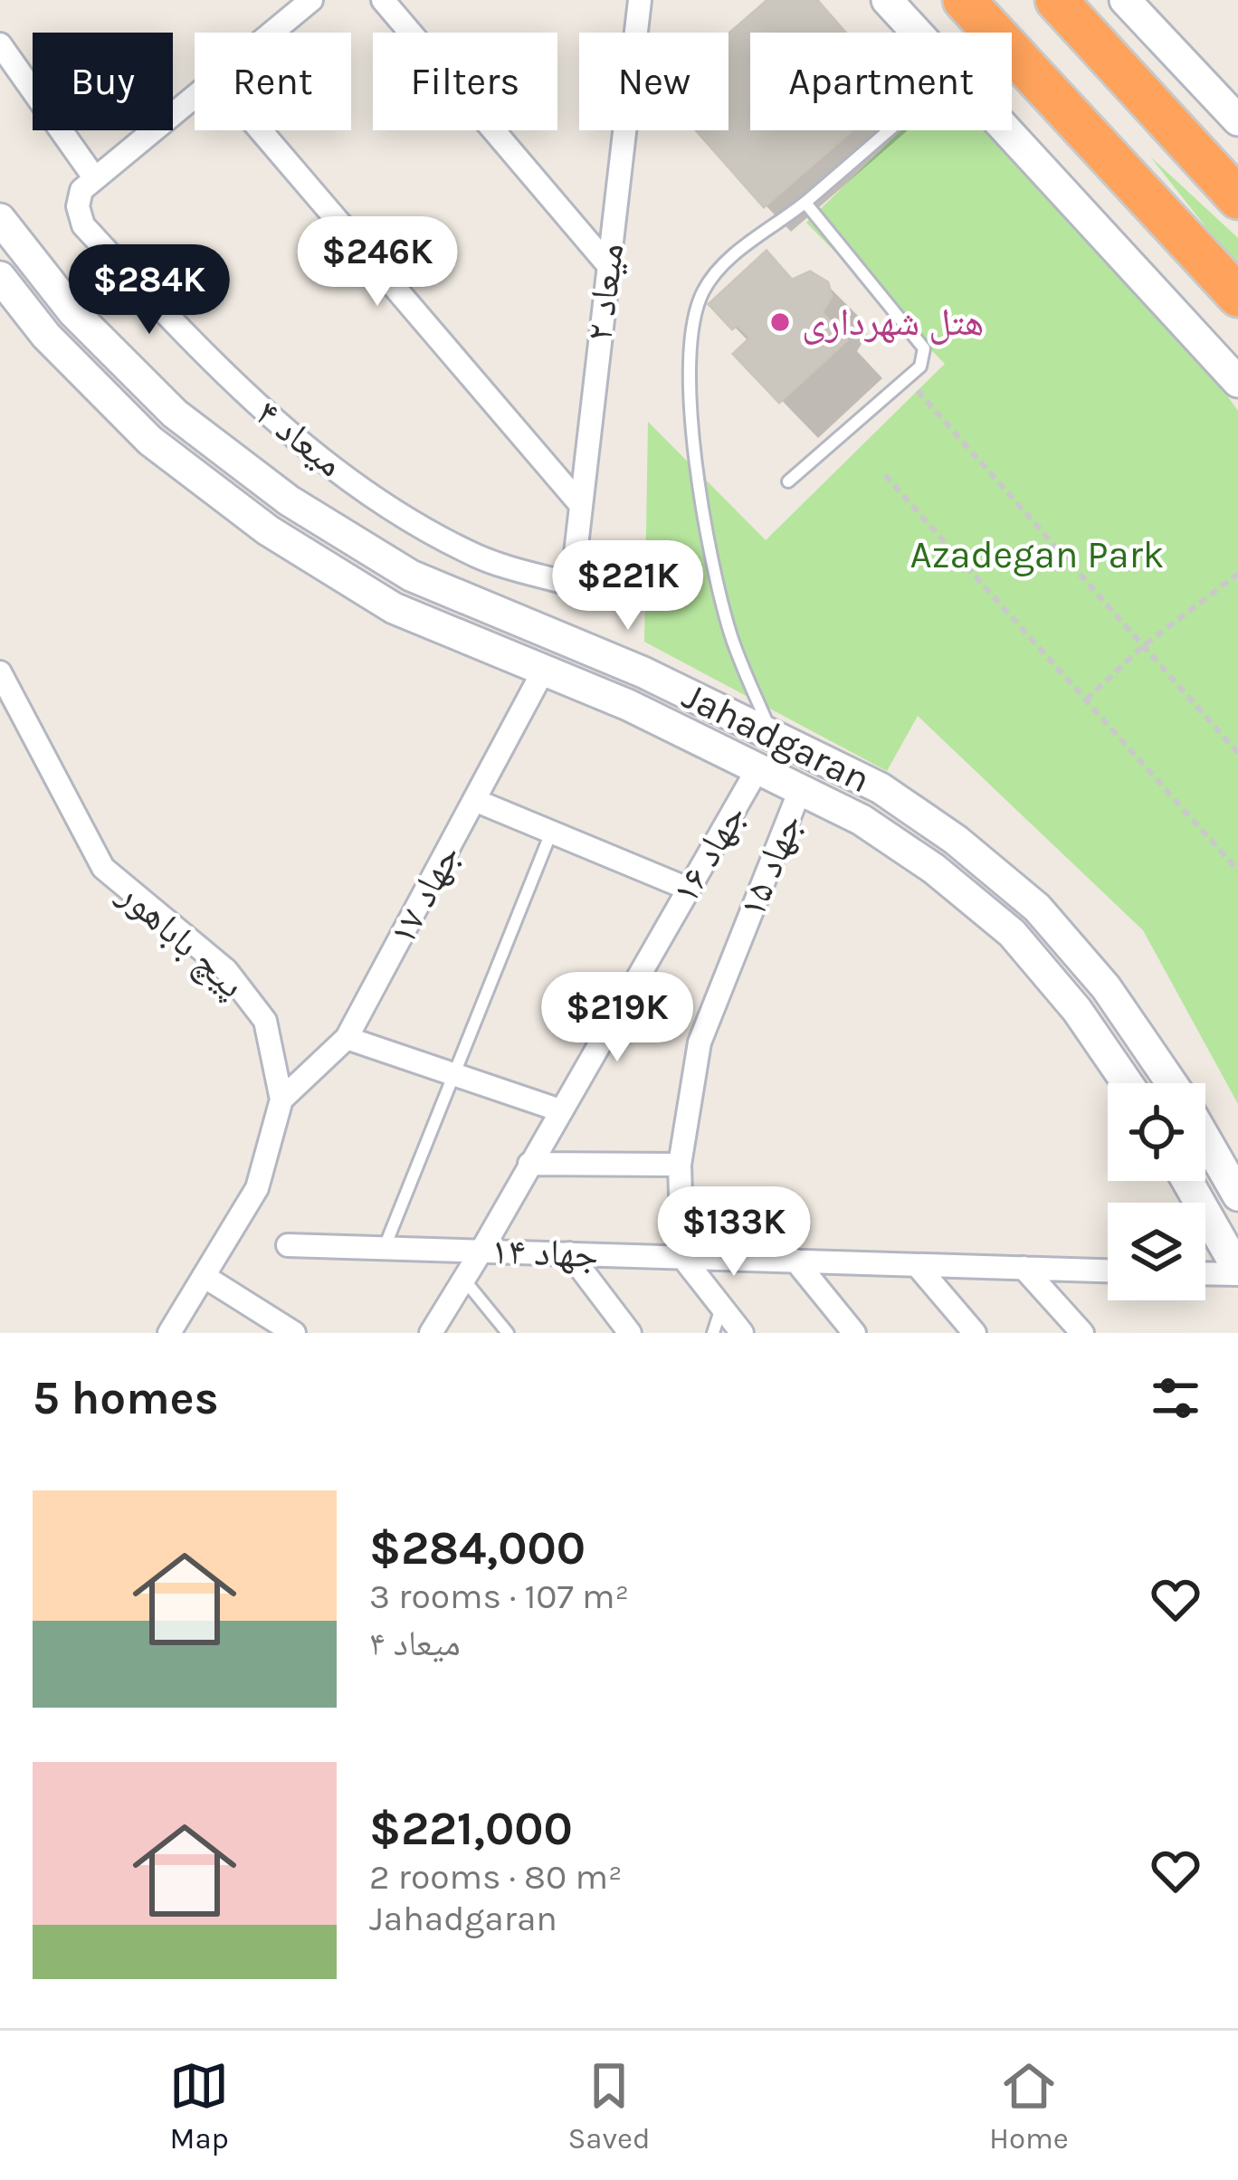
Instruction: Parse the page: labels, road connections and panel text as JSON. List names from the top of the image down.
{
  "streets": {
    "main road": ["Jahadgaran"],
    "street": [
      "میعاد ۲",
      "میعاد ۴",
      "جهاد ۱۶",
      "جهاد ۱۵",
      "جهاد ۱۷",
      "پیچ باباهور",
      "جهاد ۱۴"
    ]
  },
  "crossings": [
    ["میعاد ۲", "میعاد ۴"],
    ["Jahadgaran", "جهاد ۱۶"],
    ["Jahadgaran", "جهاد ۱۵"],
    ["Jahadgaran", "جهاد ۱۷"],
    ["جهاد ۱۶", "جهاد ۱۴"],
    ["جهاد ۱۵", "جهاد ۱۴"],
    ["جهاد ۱۷", "پیچ باباهور"]
  ],
  "parks": ["Azadegan Park"],
  "places": ["هتل شهرداری"],
  "page": {
    "chip": [
      "Buy",
      "Rent",
      "Filters",
      "New",
      "Apartment"
    ],
    "price": [
      "$246K",
      "$284K",
      "$221K",
      "$219K",
      "$133K"
    ],
    "heading": "5 homes",
    "list": [
      {
        "name": "$284,000",
        "note": "3 rooms · 107 m² · میعاد ۴"
      },
      {
        "name": "$221,000",
        "note": "2 rooms · 80 m² · Jahadgaran"
      }
    ],
    "tabs": ["Map", "Saved", "Home"]
  }
}
